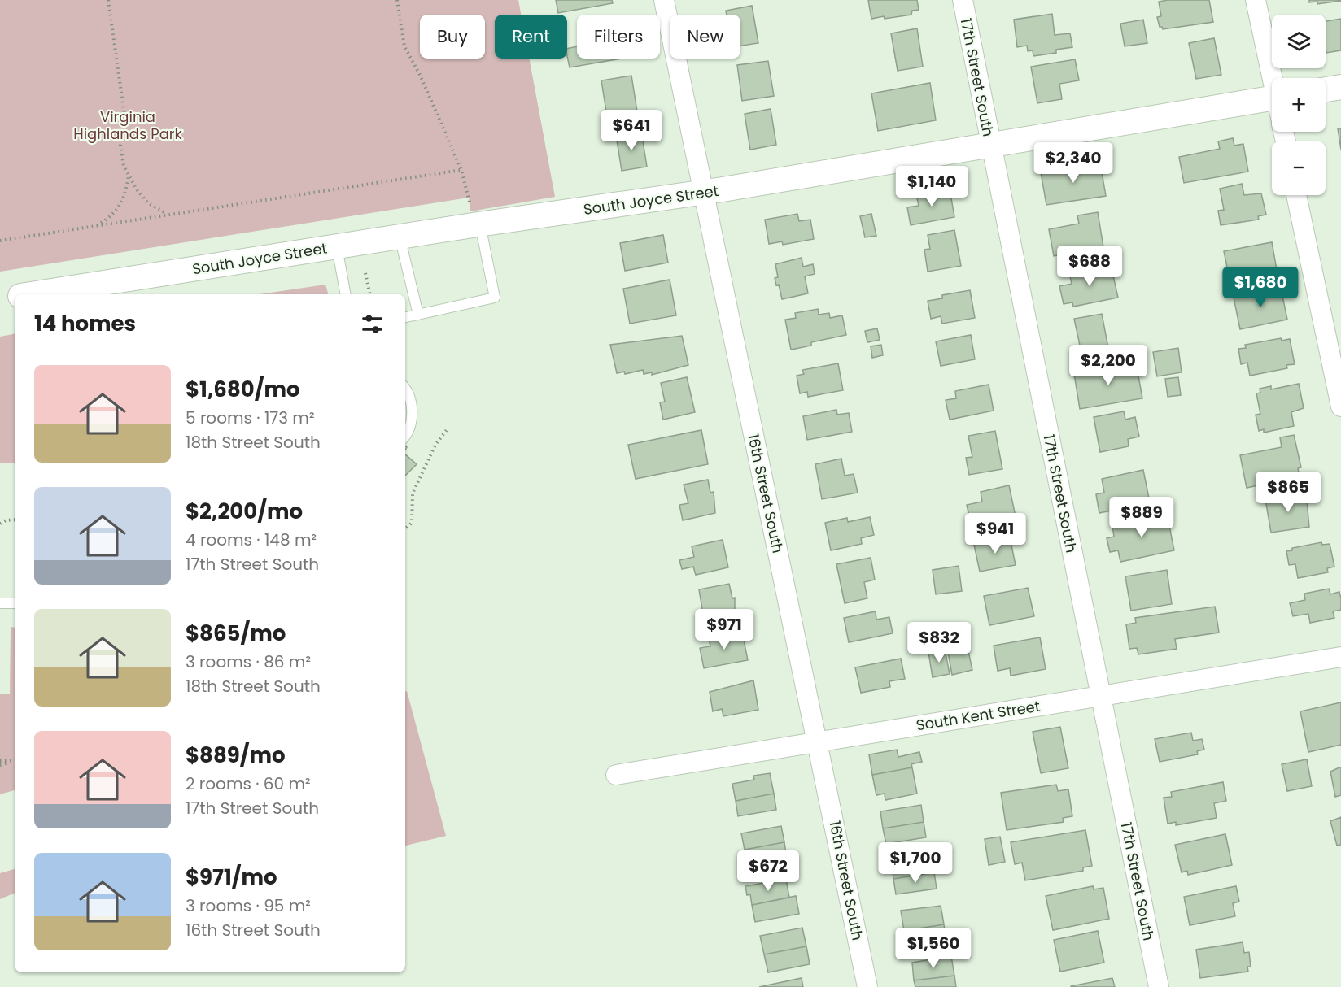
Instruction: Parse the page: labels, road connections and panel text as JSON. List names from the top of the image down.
{
  "streets": {
    "street": [
      "17th Street South",
      "South Joyce Street",
      "16th Street South",
      "South Kent Street"
    ]
  },
  "crossings": [
    ["17th Street South", "South Joyce Street"],
    ["17th Street South", "South Kent Street"],
    ["South Joyce Street", "16th Street South"],
    ["16th Street South", "South Kent Street"]
  ],
  "parks": ["Virginia Highlands Park"],
  "page": {
    "map_buttons": ["+", "−"],
    "chip": [
      "Buy",
      "Rent",
      "Filters",
      "New"
    ],
    "price": [
      "$641",
      "$2,340",
      "$1,140",
      "$688",
      "$1,680",
      "$2,200",
      "$865",
      "$889",
      "$941",
      "$971",
      "$832",
      "$1,700",
      "$672",
      "$1,560"
    ],
    "heading": "14 homes",
    "list": [
      {
        "name": "$1,680/mo",
        "note": "5 rooms · 173 m² · 18th Street South"
      },
      {
        "name": "$2,200/mo",
        "note": "4 rooms · 148 m² · 17th Street South"
      },
      {
        "name": "$865/mo",
        "note": "3 rooms · 86 m² · 18th Street South"
      },
      {
        "name": "$889/mo",
        "note": "2 rooms · 60 m² · 17th Street South"
      },
      {
        "name": "$971/mo",
        "note": "3 rooms · 95 m² · 16th Street South"
      }
    ]
  }
}
